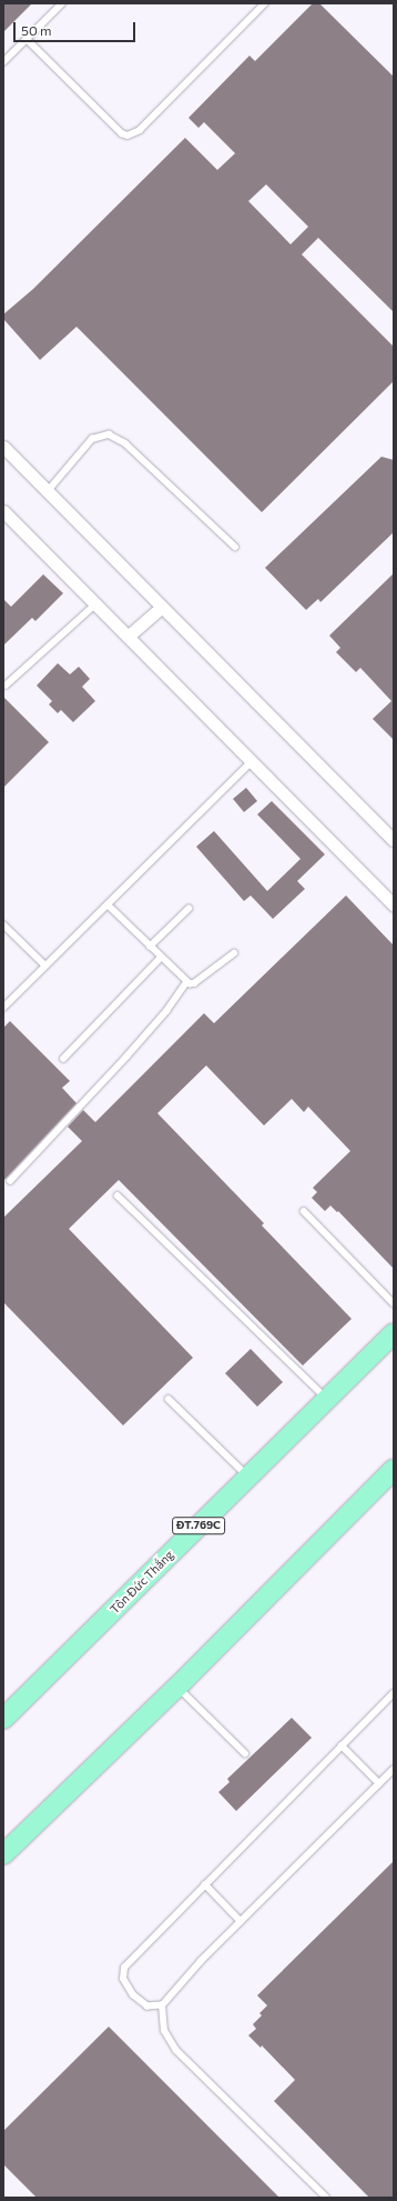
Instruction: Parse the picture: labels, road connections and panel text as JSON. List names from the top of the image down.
{
  "streets": {
    "main road": ["ĐT.769C", "Tôn Đức Thắng"]
  },
  "scale_bar": "50 m"
}
